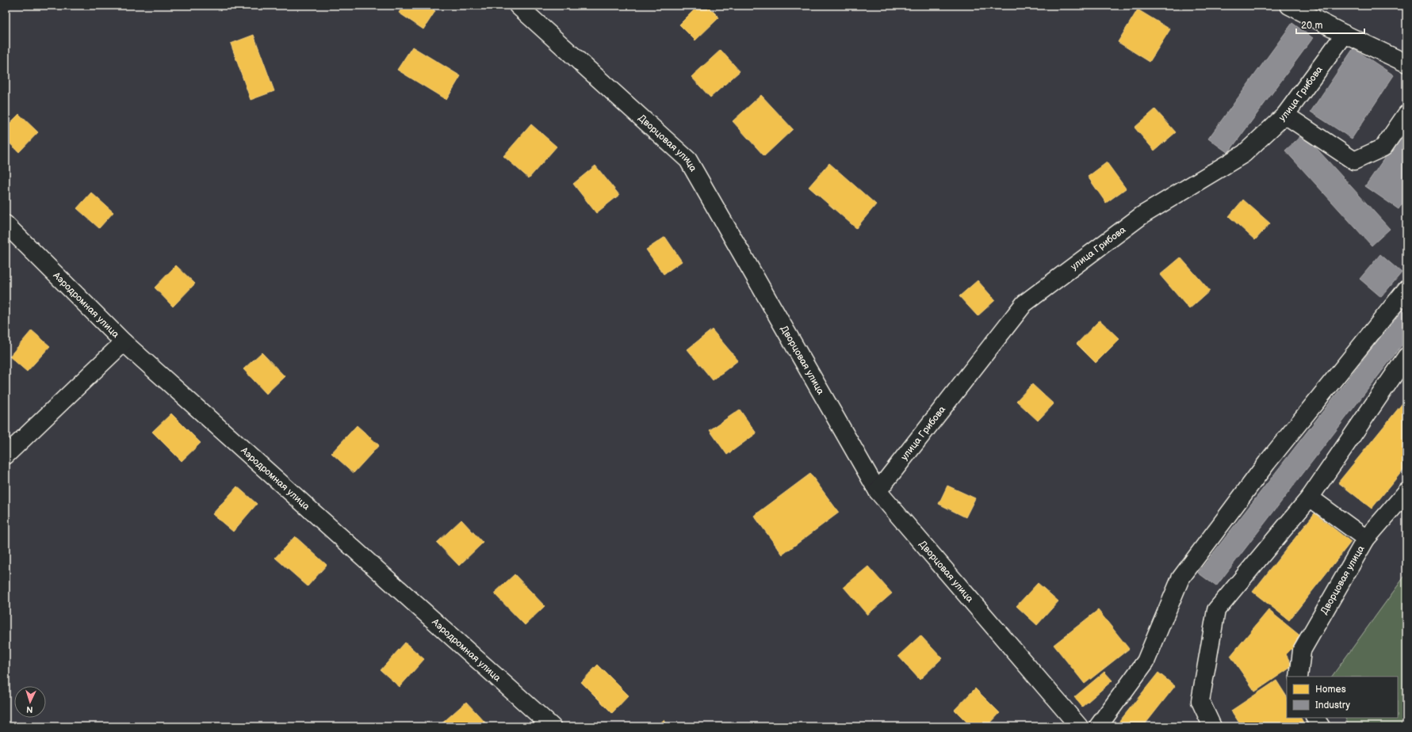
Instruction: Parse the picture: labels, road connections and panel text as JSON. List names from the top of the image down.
{
  "streets": {
    "street": ["улица Грибова", "Дворцовая улица", "Аэродромная улица"]
  },
  "crossings": [
    ["улица Грибова", "Дворцовая улица"]
  ],
  "legend": ["Homes", "Industry"],
  "scale_bar": "20 m",
  "north": "bottom"
}
